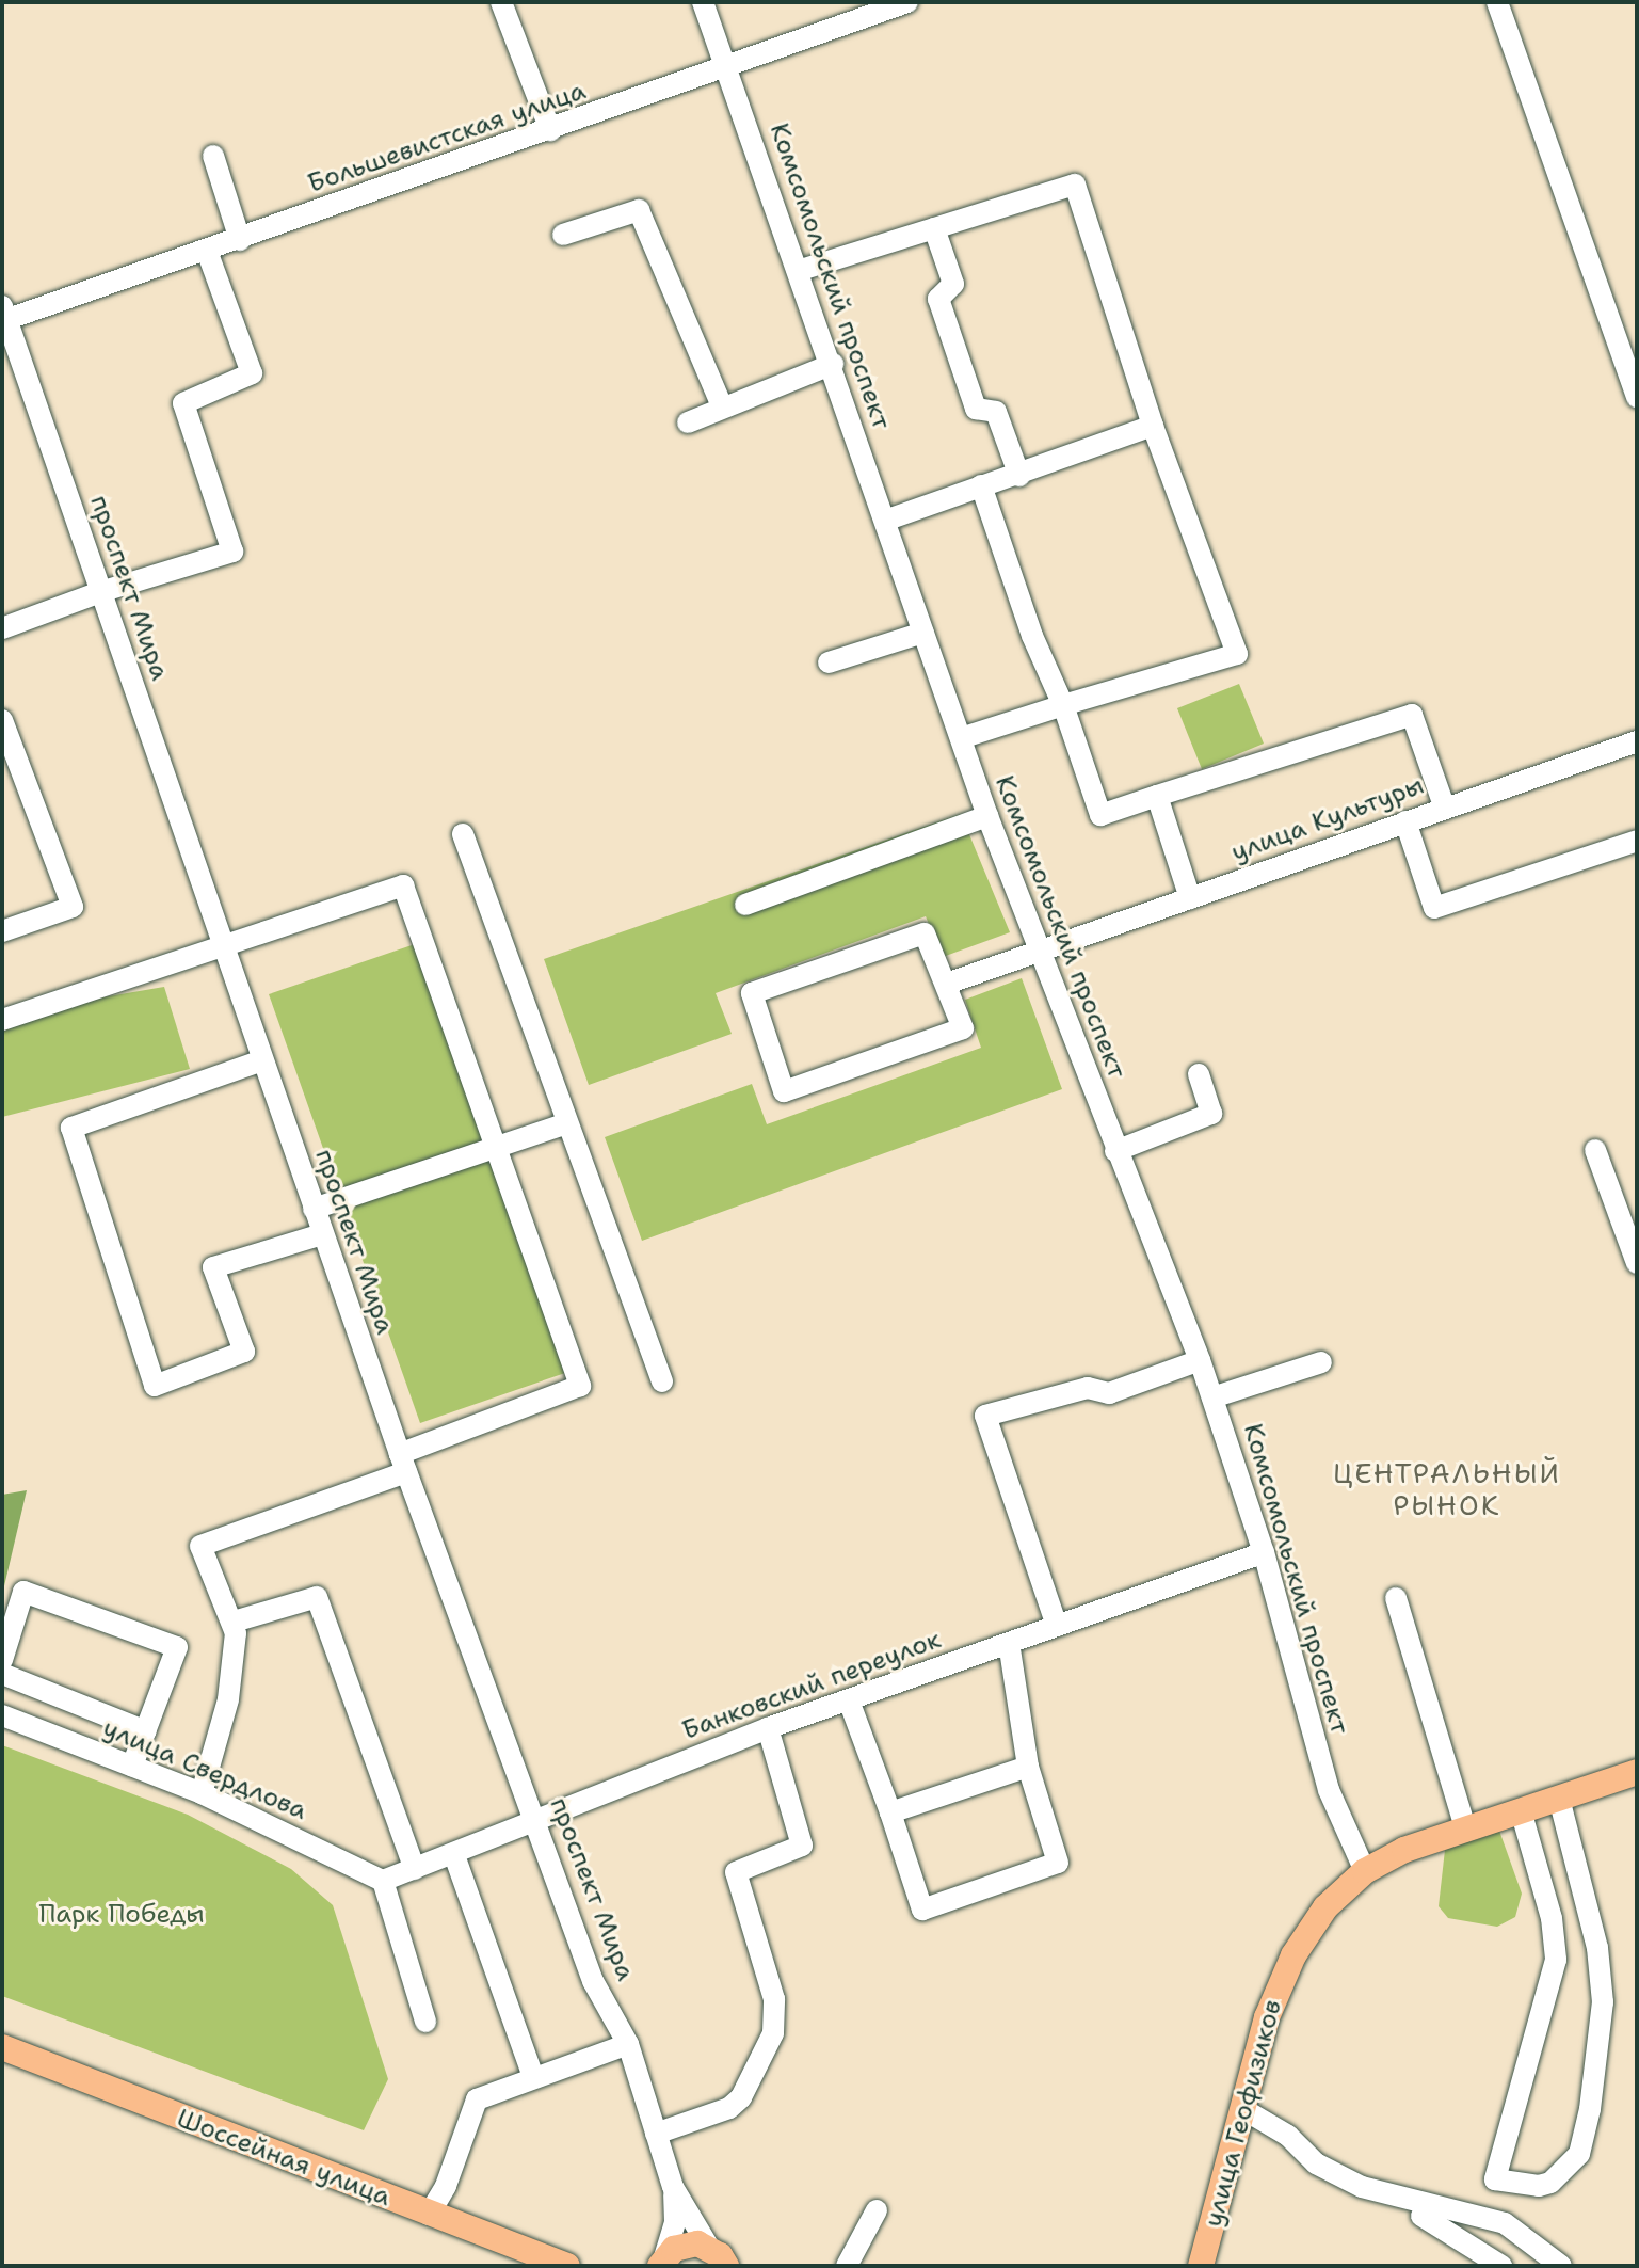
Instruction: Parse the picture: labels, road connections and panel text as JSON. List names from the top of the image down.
{
  "streets": {
    "main road": ["улица Геофизиков", "Шоссейная улица"],
    "street": [
      "Большевистская улица",
      "Комсомольский проспект",
      "проспект Мира",
      "улица Культуры",
      "Банковский переулок",
      "улица Свердлова"
    ]
  },
  "crossings": [
    ["Большевистская улица", "Комсомольский проспект"],
    ["Большевистская улица", "проспект Мира"],
    ["Комсомольский проспект", "улица Культуры"],
    ["Комсомольский проспект", "Банковский переулок"],
    ["Комсомольский проспект", "улица Геофизиков"],
    ["проспект Мира", "Банковский переулок"],
    ["Банковский переулок", "улица Свердлова"]
  ],
  "districts": ["ЦЕНТРАЛЬНЫЙ РЫНОК"],
  "parks": ["Парк Победы"]
}
